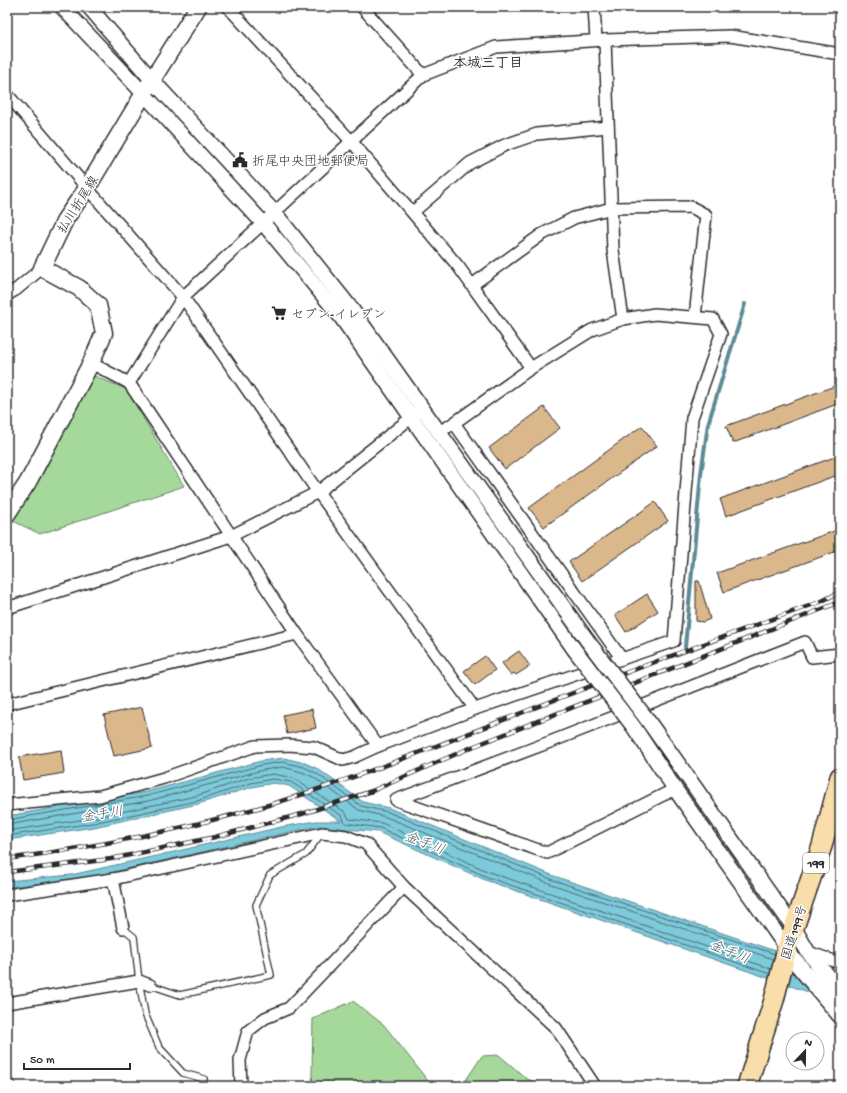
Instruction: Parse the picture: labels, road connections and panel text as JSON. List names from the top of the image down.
{
  "streets": {
    "highway": ["199", "国道199号"],
    "main road": ["払川折尾線"]
  },
  "districts": ["本城三丁目"],
  "water": ["金手川"],
  "places": {
    "public building": ["折尾中央団地郵便局"],
    "supermarket": ["セブン-イレブン"]
  },
  "scale_bar": "50 m",
  "north": "top"
}
